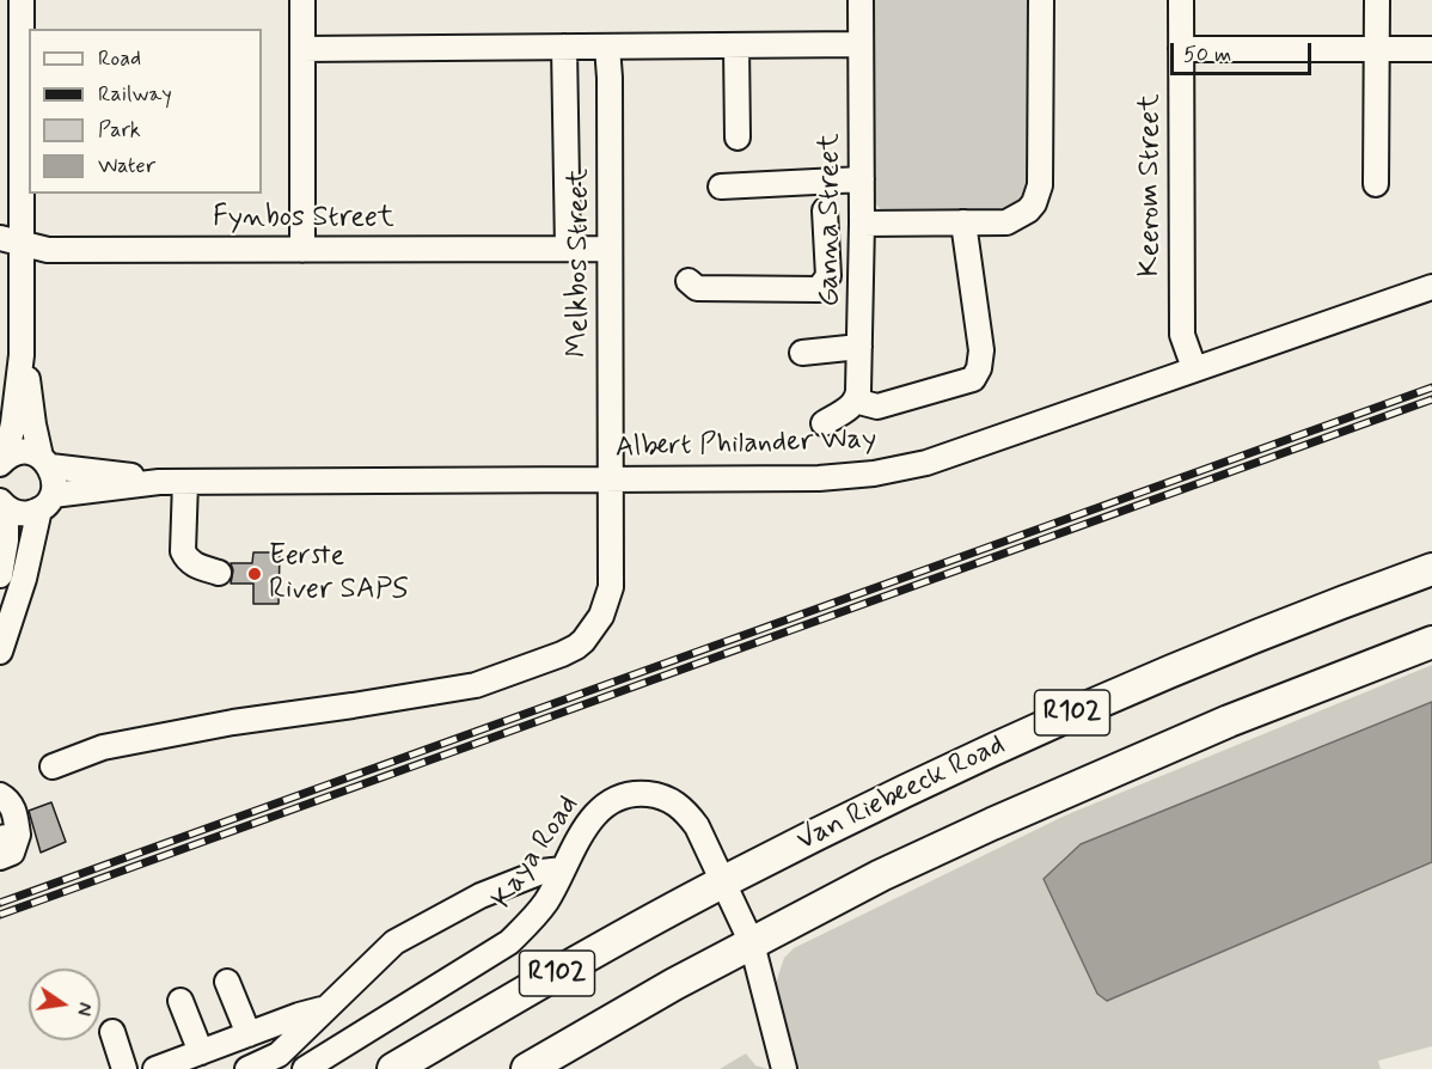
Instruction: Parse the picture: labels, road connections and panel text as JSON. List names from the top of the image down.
{
  "streets": {
    "main road": ["R102", "Van Riebeeck Road"],
    "street": [
      "Keerom Street",
      "Fynbos Street",
      "Ganna Street",
      "Melkbos Street",
      "Albert Philander Way",
      "Kaya Road"
    ]
  },
  "crossings": [
    ["Keerom Street", "Albert Philander Way"],
    ["Fynbos Street", "Melkbos Street"],
    ["Melkbos Street", "Albert Philander Way"],
    ["R102", "Kaya Road"],
    ["Van Riebeeck Road", "Kaya Road"]
  ],
  "places": ["Eerste River SAPS"],
  "legend": [
    "Road",
    "Railway",
    "Park",
    "Water"
  ],
  "scale_bar": "50 m",
  "north": "right"
}
